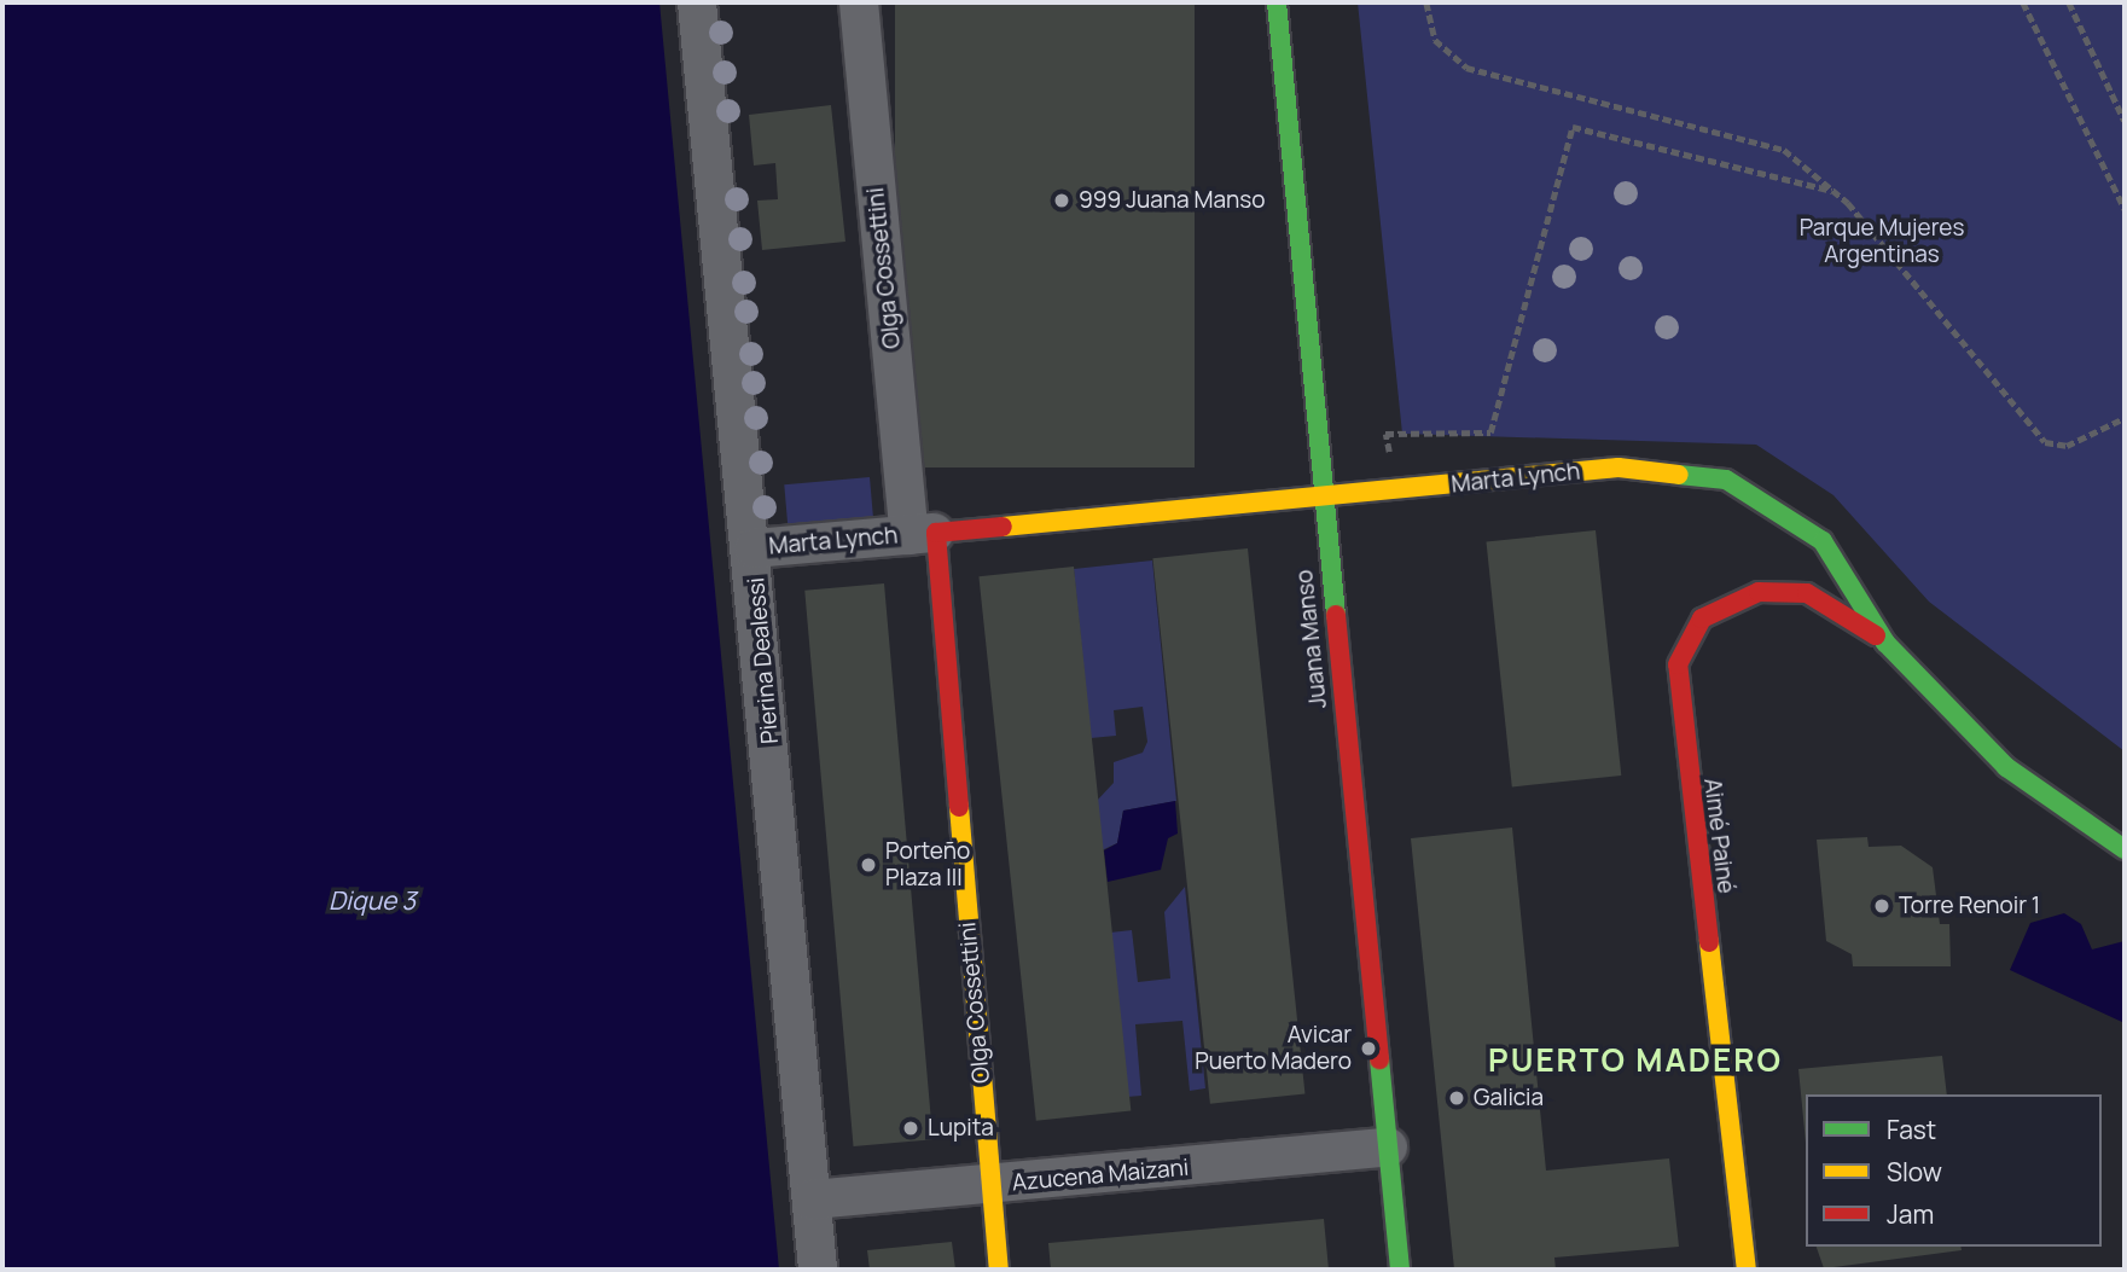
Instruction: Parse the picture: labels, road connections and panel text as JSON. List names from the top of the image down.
{
  "streets": {
    "street": [
      "Olga Cossettini",
      "Marta Lynch",
      "Juana Manso",
      "Pierina Dealessi",
      "Aimé Painé",
      "Azucena Maizani"
    ]
  },
  "crossings": [
    ["Olga Cossettini", "Marta Lynch"],
    ["Olga Cossettini", "Azucena Maizani"],
    ["Marta Lynch", "Juana Manso"],
    ["Marta Lynch", "Pierina Dealessi"],
    ["Marta Lynch", "Aimé Painé"],
    ["Juana Manso", "Azucena Maizani"],
    ["Pierina Dealessi", "Azucena Maizani"]
  ],
  "districts": ["PUERTO MADERO"],
  "water": ["Dique 3"],
  "parks": ["Parque Mujeres Argentinas"],
  "places": [
    "999 Juana Manso",
    "Porteño Plaza III",
    "Torre Renoir 1",
    "Avicar Puerto Madero",
    "Galicia",
    "Lupita"
  ],
  "legend": ["Fast", "Slow", "Jam"]
}
